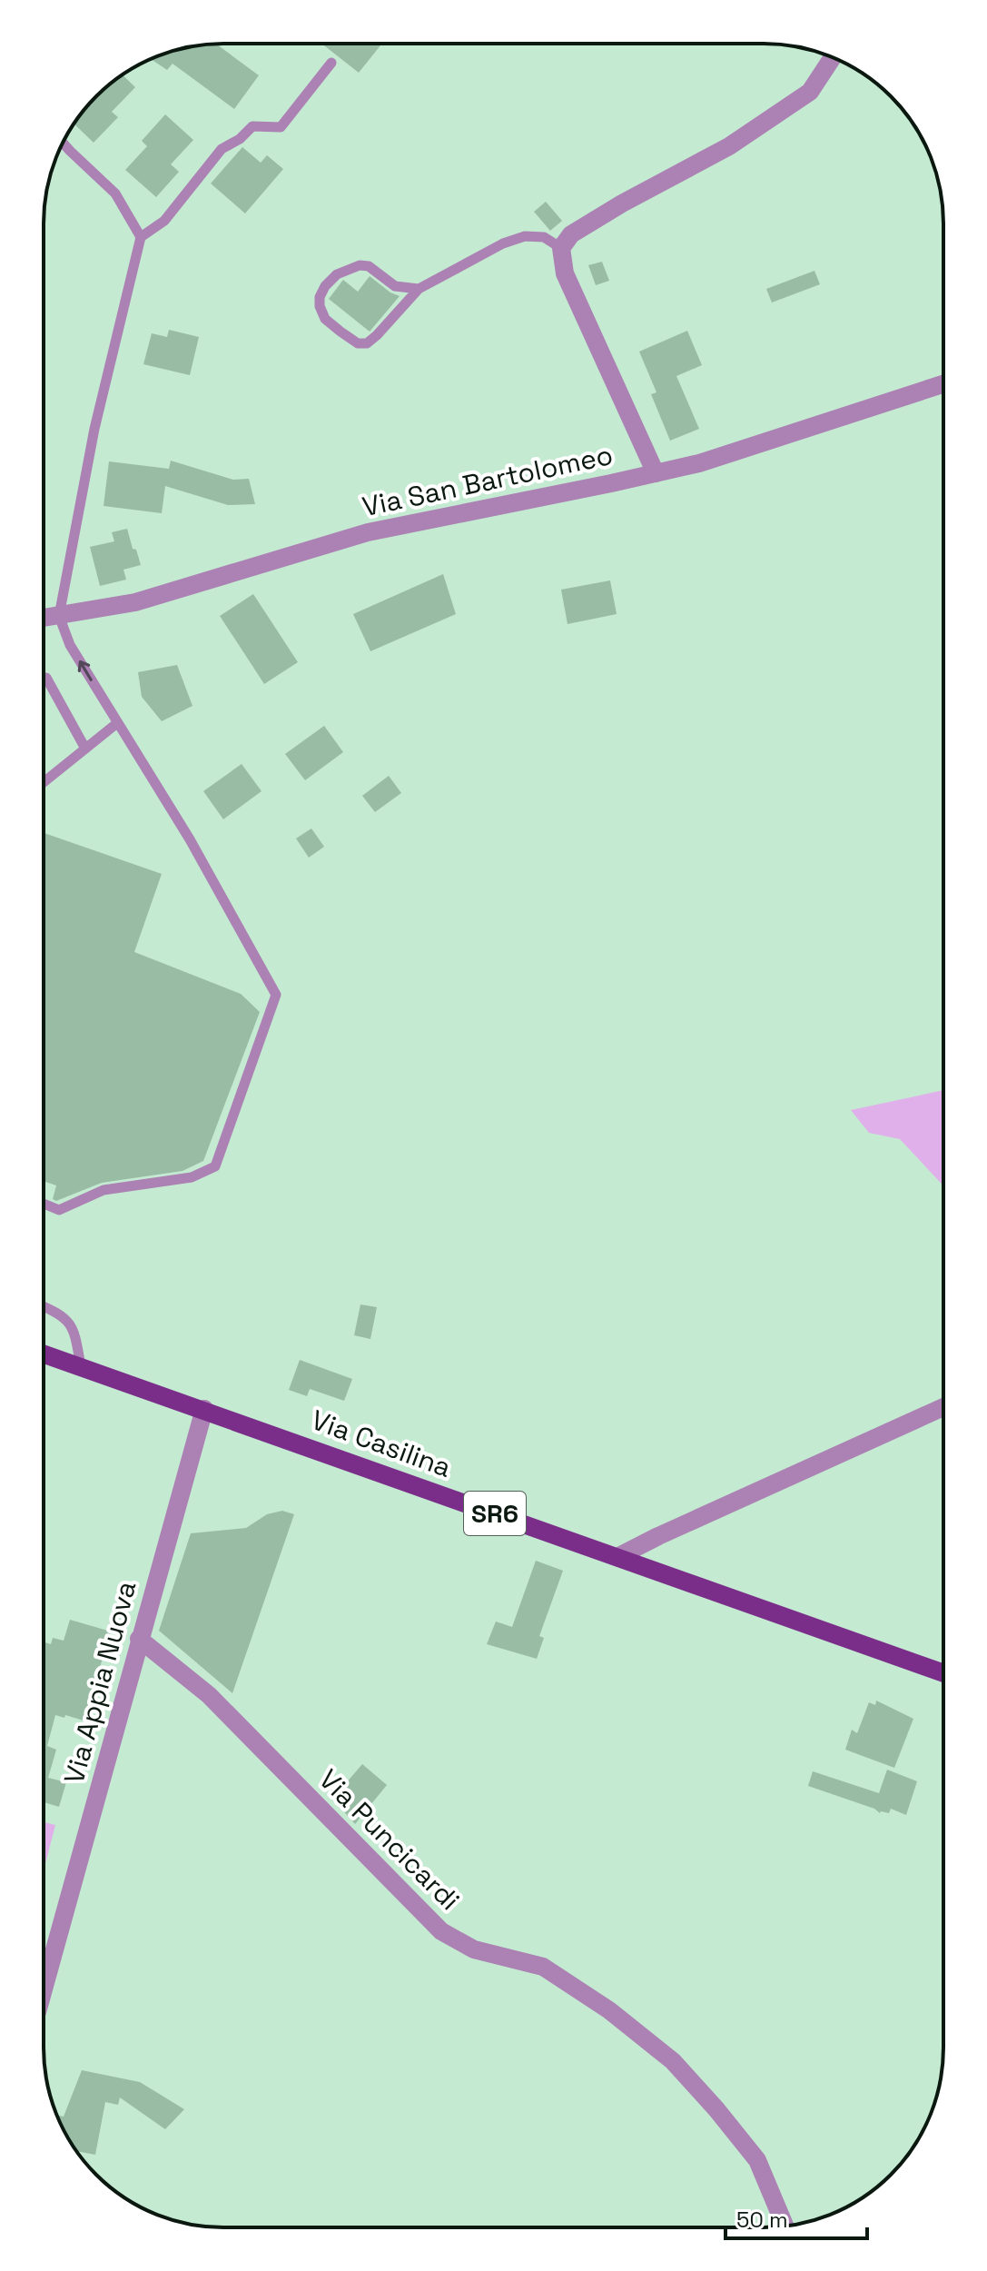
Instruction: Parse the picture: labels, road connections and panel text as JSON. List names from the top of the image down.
{
  "streets": {
    "main road": ["Via Casilina", "SR6"],
    "street": ["Via San Bartolomeo", "Via Appia Nuova", "Via Puncicardi"]
  },
  "crossings": [
    ["Via Casilina", "Via Appia Nuova"],
    ["Via Appia Nuova", "Via Puncicardi"]
  ],
  "scale_bar": "50 m"
}
